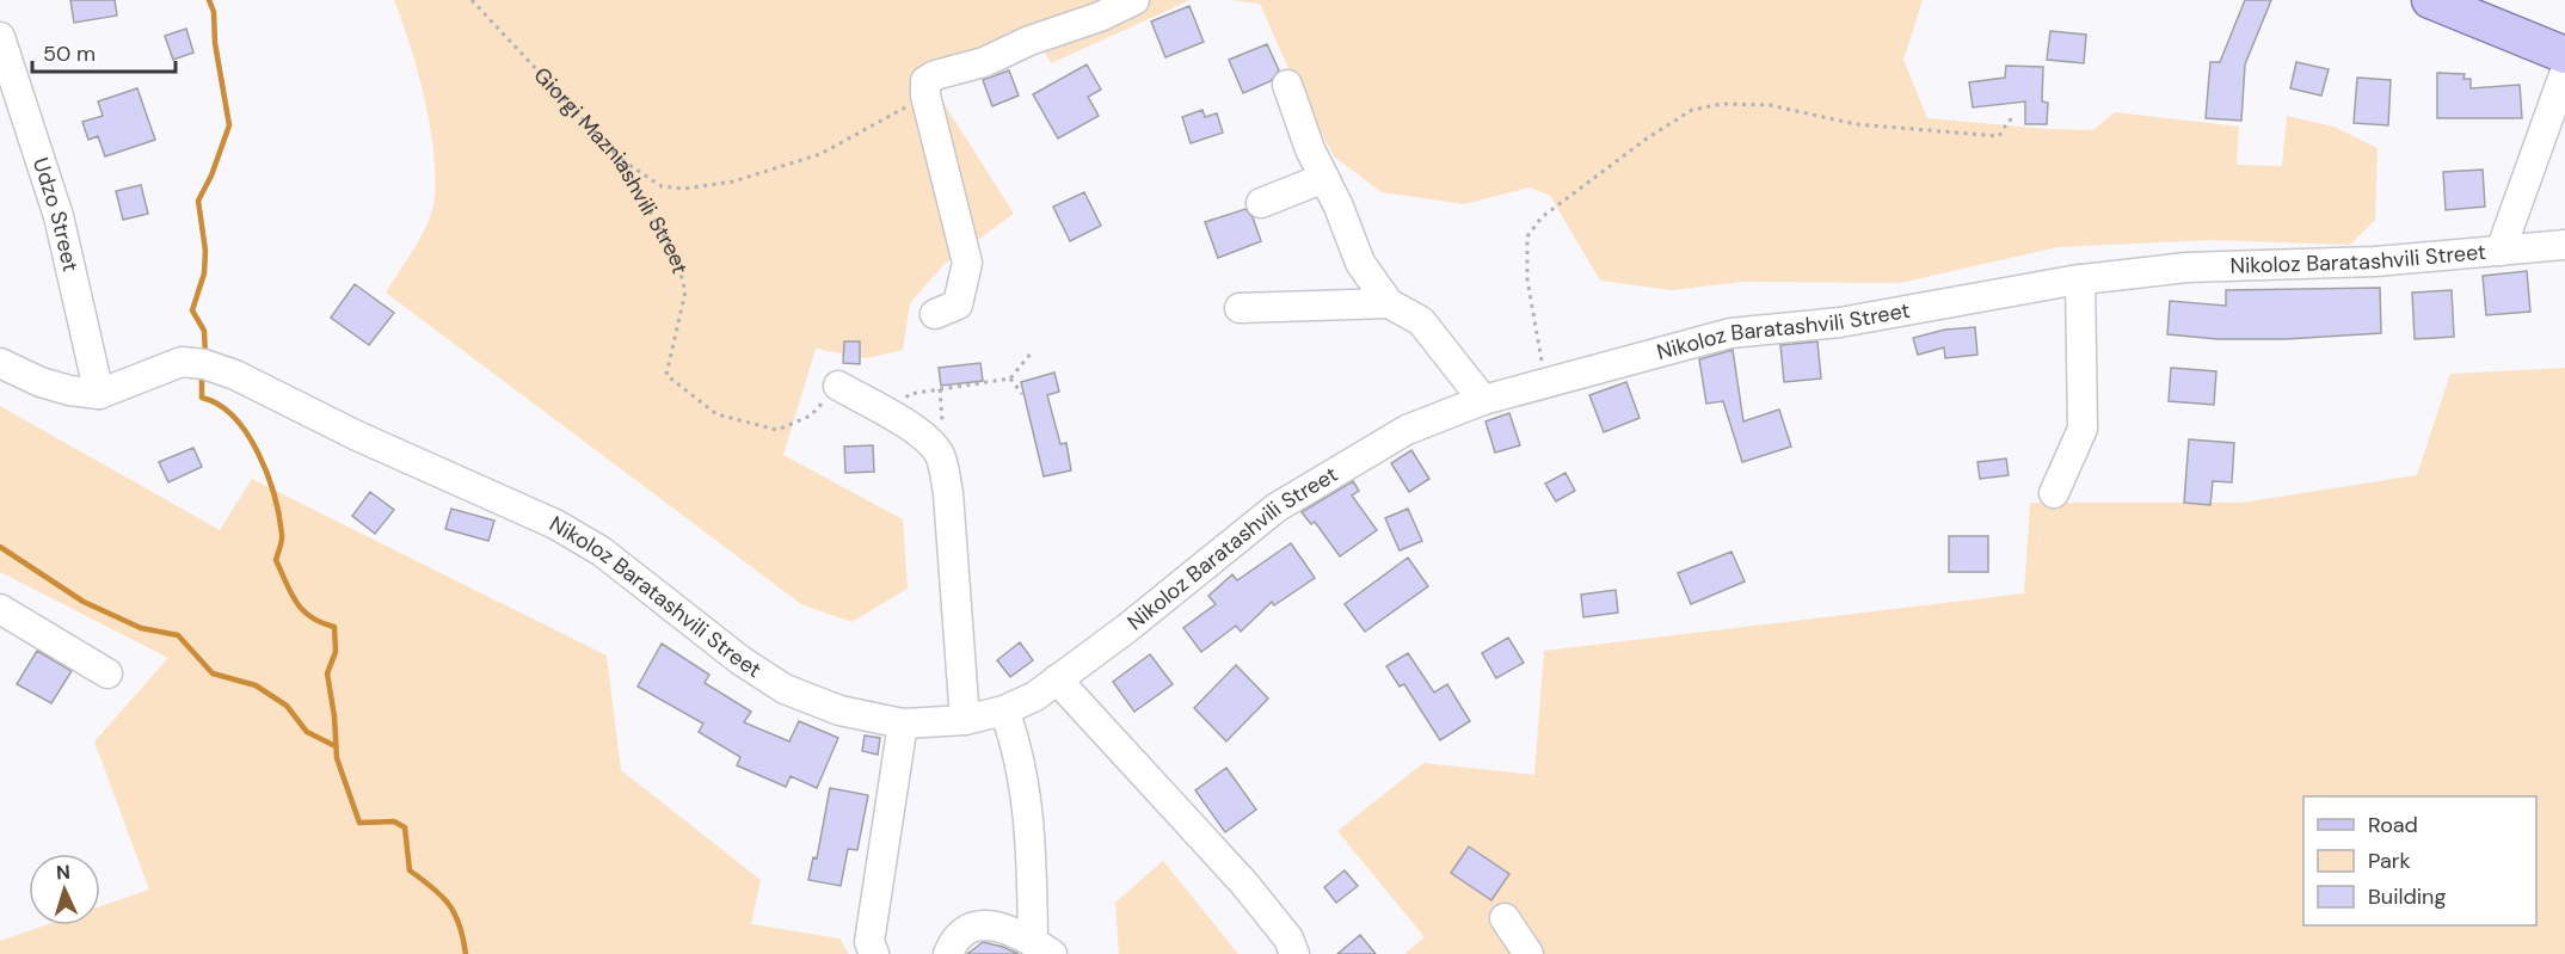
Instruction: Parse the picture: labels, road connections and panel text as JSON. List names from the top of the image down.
{
  "streets": {
    "street": ["Udzo Street", "Nikoloz Baratashvili Street"],
    "path": ["Giorgi Mazniashvili Street"]
  },
  "crossings": [
    ["Udzo Street", "Nikoloz Baratashvili Street"]
  ],
  "legend": ["Road", "Park", "Building"],
  "scale_bar": "50 m",
  "north": "top"
}
